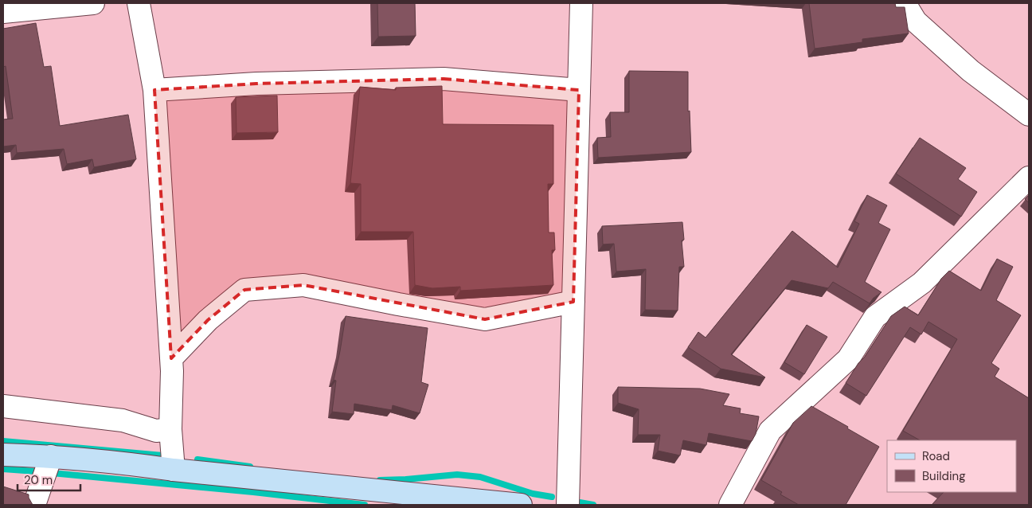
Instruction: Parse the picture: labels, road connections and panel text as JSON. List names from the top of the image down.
{
  "legend": ["Road", "Building"],
  "scale_bar": "20 m"
}
